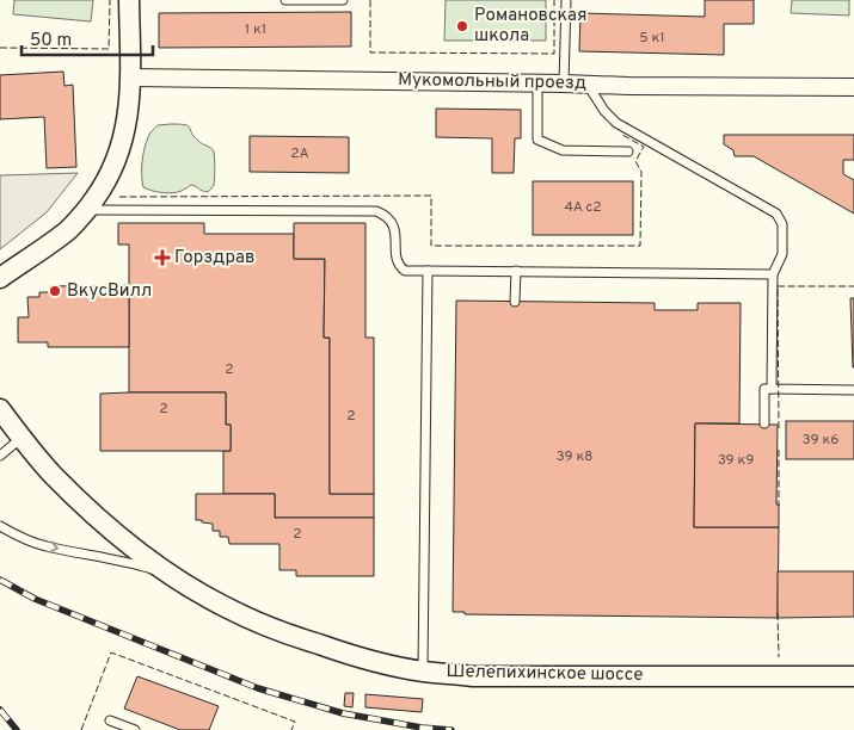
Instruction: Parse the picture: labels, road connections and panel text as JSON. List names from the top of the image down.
{
  "streets": {
    "street": ["Мукомольный проезд", "Шелепихинское шоссе"]
  },
  "places": {
    "other": ["Романовская школа", "ВкусВилл"],
    "health": ["Горздрав"]
  },
  "house_numbers": [
    "1 к1",
    "5 к1",
    "2А",
    "4А с2",
    "2",
    "2",
    "2",
    "39 к6",
    "39 к8",
    "39 к9",
    "2"
  ],
  "scale_bar": "50 m"
}
